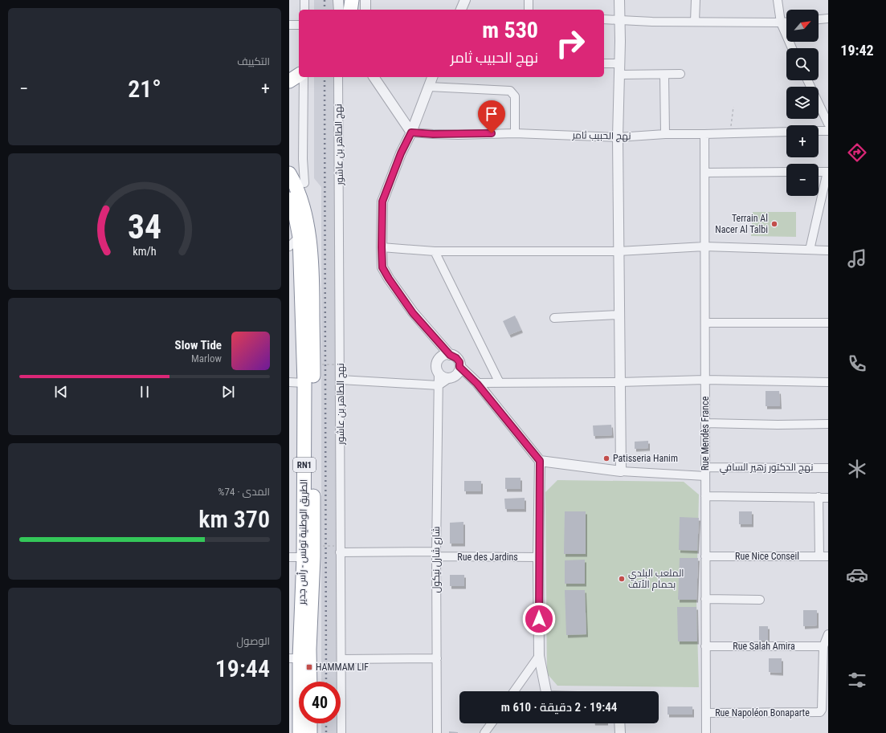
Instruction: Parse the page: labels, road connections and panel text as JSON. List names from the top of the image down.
{
  "streets": {
    "highway": ["RN1", "الطريق الوطنية تونس - رأس جدير"],
    "street": [
      "نهج الحبيب ثامر",
      "نهج الطاهر بن عاشور",
      "Rue Mendès France",
      "نهج الدكتور زهير السافي",
      "Rue Nice Conseil",
      "Rue des Jardins",
      "شارع شارل نيكول",
      "Rue Salah Amira",
      "Rue Napoléon Bonaparte"
    ]
  },
  "crossings": [
    ["نهج الحبيب ثامر", "Rue Mendès France"],
    ["نهج الطاهر بن عاشور", "Rue des Jardins"],
    ["Rue Mendès France", "نهج الدكتور زهير السافي"],
    ["Rue Mendès France", "Rue Nice Conseil"],
    ["Rue Mendès France", "Rue Salah Amira"],
    ["Rue Mendès France", "Rue Napoléon Bonaparte"],
    ["Rue des Jardins", "شارع شارل نيكول"],
    ["Rue Salah Amira", "Rue Napoléon Bonaparte"]
  ],
  "places": {
    "other": ["Terrain Al Nacer Al Talbi", "Patisseria Hanim", "الملعب البلدي بحمام الأتف"],
    "transit": ["HAMMAM LIF"]
  },
  "north": "top right",
  "page": {
    "tabs": "19:42",
    "tile": [
      "التكييف",
      ["المدى · 74%", "370 km"],
      ["الوصول", "19:44"]
    ],
    "map_buttons": ["+", "−"],
    "turn": ["530 m", "نهج الحبيب ثامر"],
    "heat": ["−", "21°", "+"],
    "song": ["Slow Tide", "Marlow"],
    "limit": "40",
    "trip": "19:44 · 2 دقيقة · 610 m",
    "gauge": ["34", "km/h"]
  }
}
